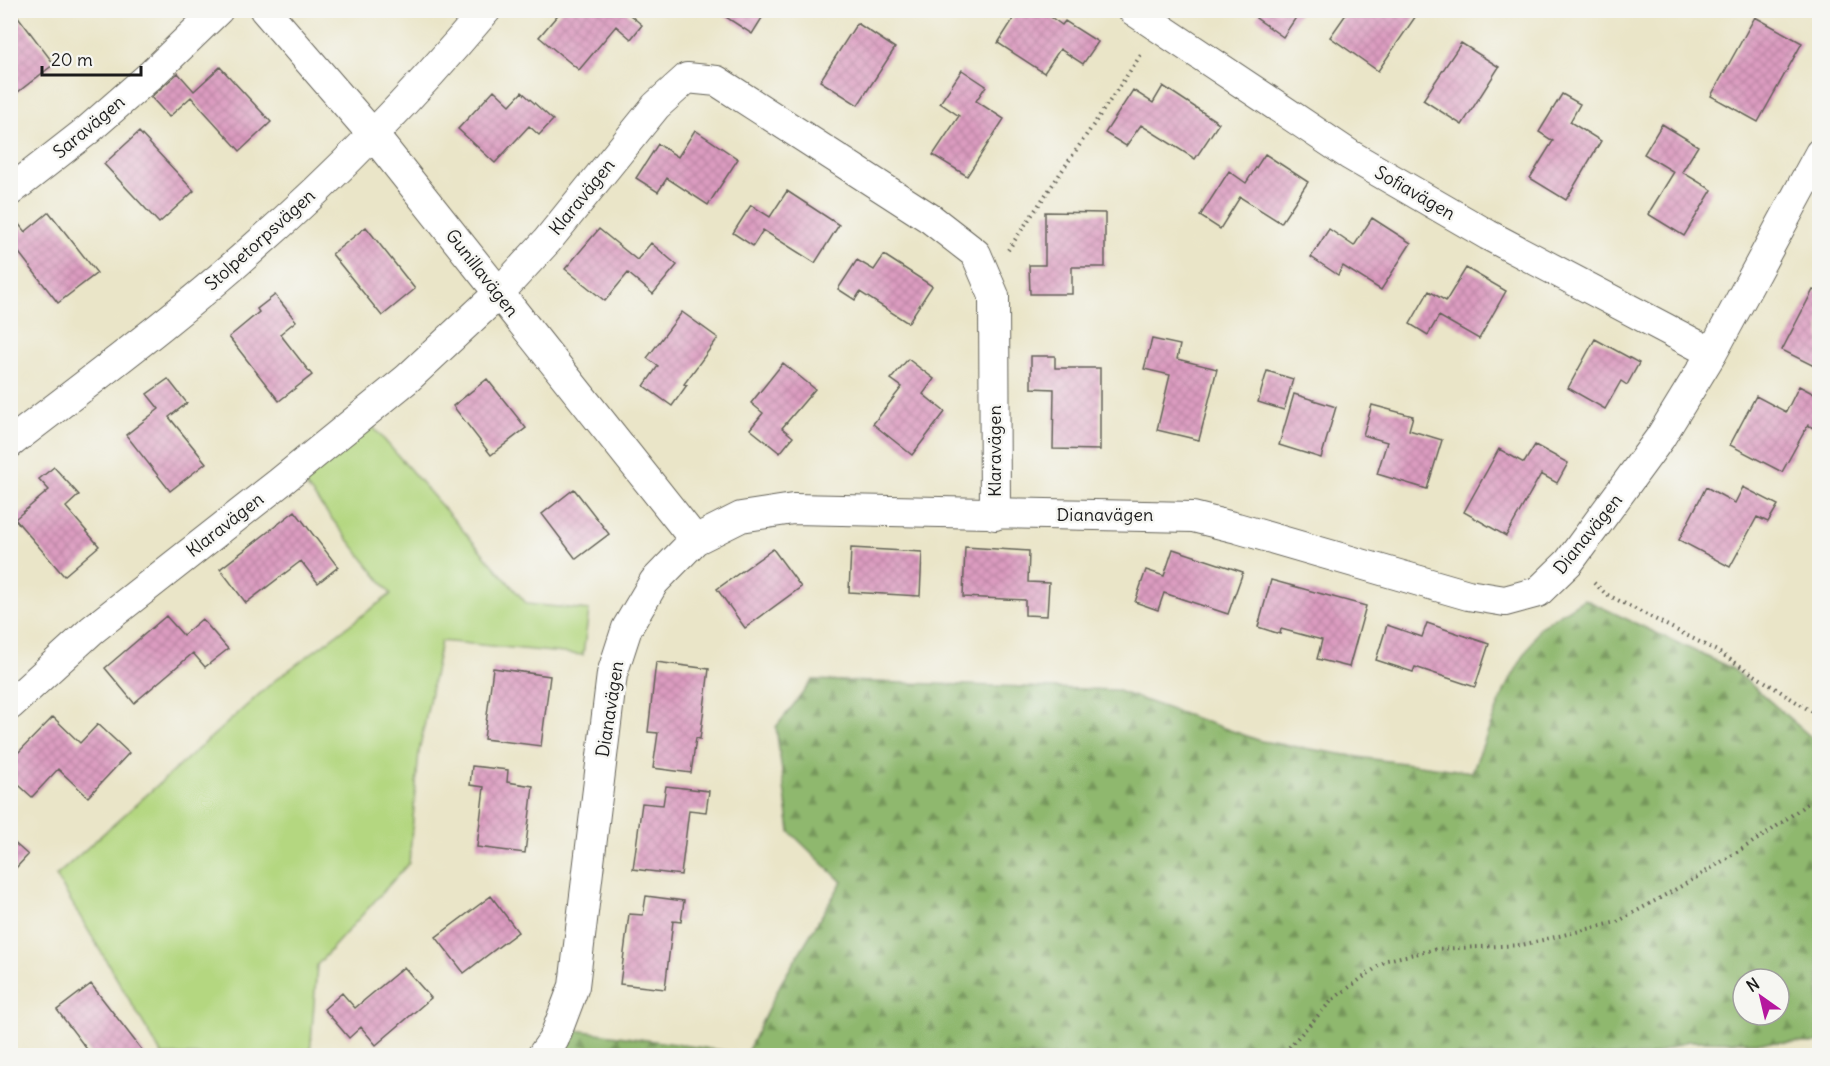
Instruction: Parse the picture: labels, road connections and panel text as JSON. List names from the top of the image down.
{
  "streets": {
    "street": [
      "Saravägen",
      "Sofiavägen",
      "Klaravägen",
      "Stolpetorpsvägen",
      "Gunillavägen",
      "Dianavägen"
    ]
  },
  "crossings": [
    ["Sofiavägen", "Dianavägen"],
    ["Klaravägen", "Gunillavägen"],
    ["Klaravägen", "Dianavägen"],
    ["Stolpetorpsvägen", "Gunillavägen"],
    ["Gunillavägen", "Dianavägen"]
  ],
  "scale_bar": "20 m",
  "north": "top left"
}
